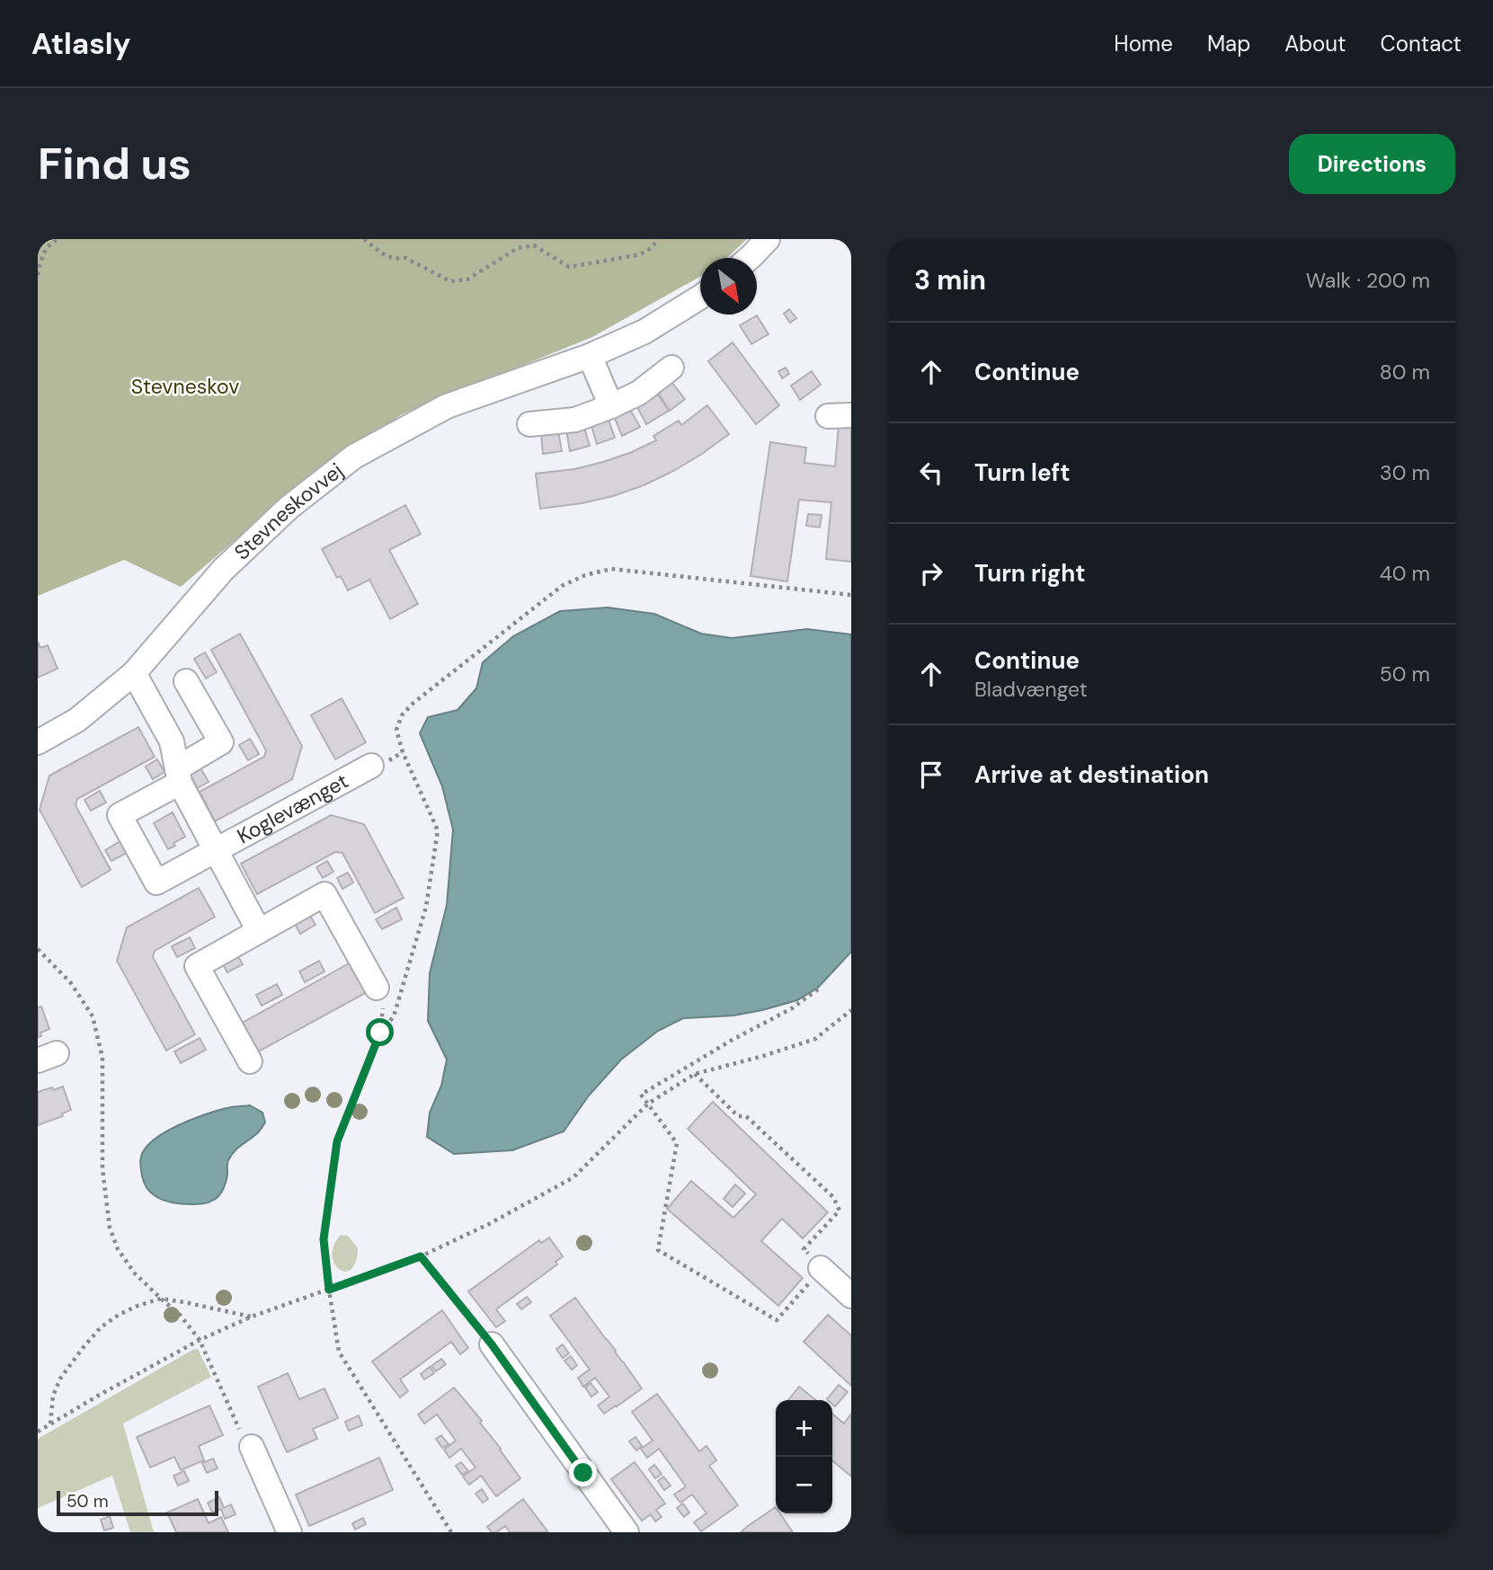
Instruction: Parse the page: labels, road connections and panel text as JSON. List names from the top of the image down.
{
  "streets": {
    "street": ["Stevneskovvej", "Koglevænget"]
  },
  "crossings": [
    ["Stevneskovvej", "Koglevænget"]
  ],
  "parks": ["Stevneskov"],
  "scale_bar": "50 m",
  "north": "bottom right",
  "page": {
    "header": "Atlasly",
    "nav": [
      "Home",
      "Map",
      "About",
      "Contact"
    ],
    "buttons": "Directions",
    "title": "Find us",
    "heading": ["3 min", "Walk · 200 m"],
    "list": [
      ["Continue", "80 m"],
      ["Turn left", "30 m"],
      ["Turn right", "40 m"],
      ["Continue", "Bladvænget", "50 m"],
      "Arrive at destination"
    ],
    "map_buttons": ["+", "−"],
    "scale": "50 m"
  }
}
